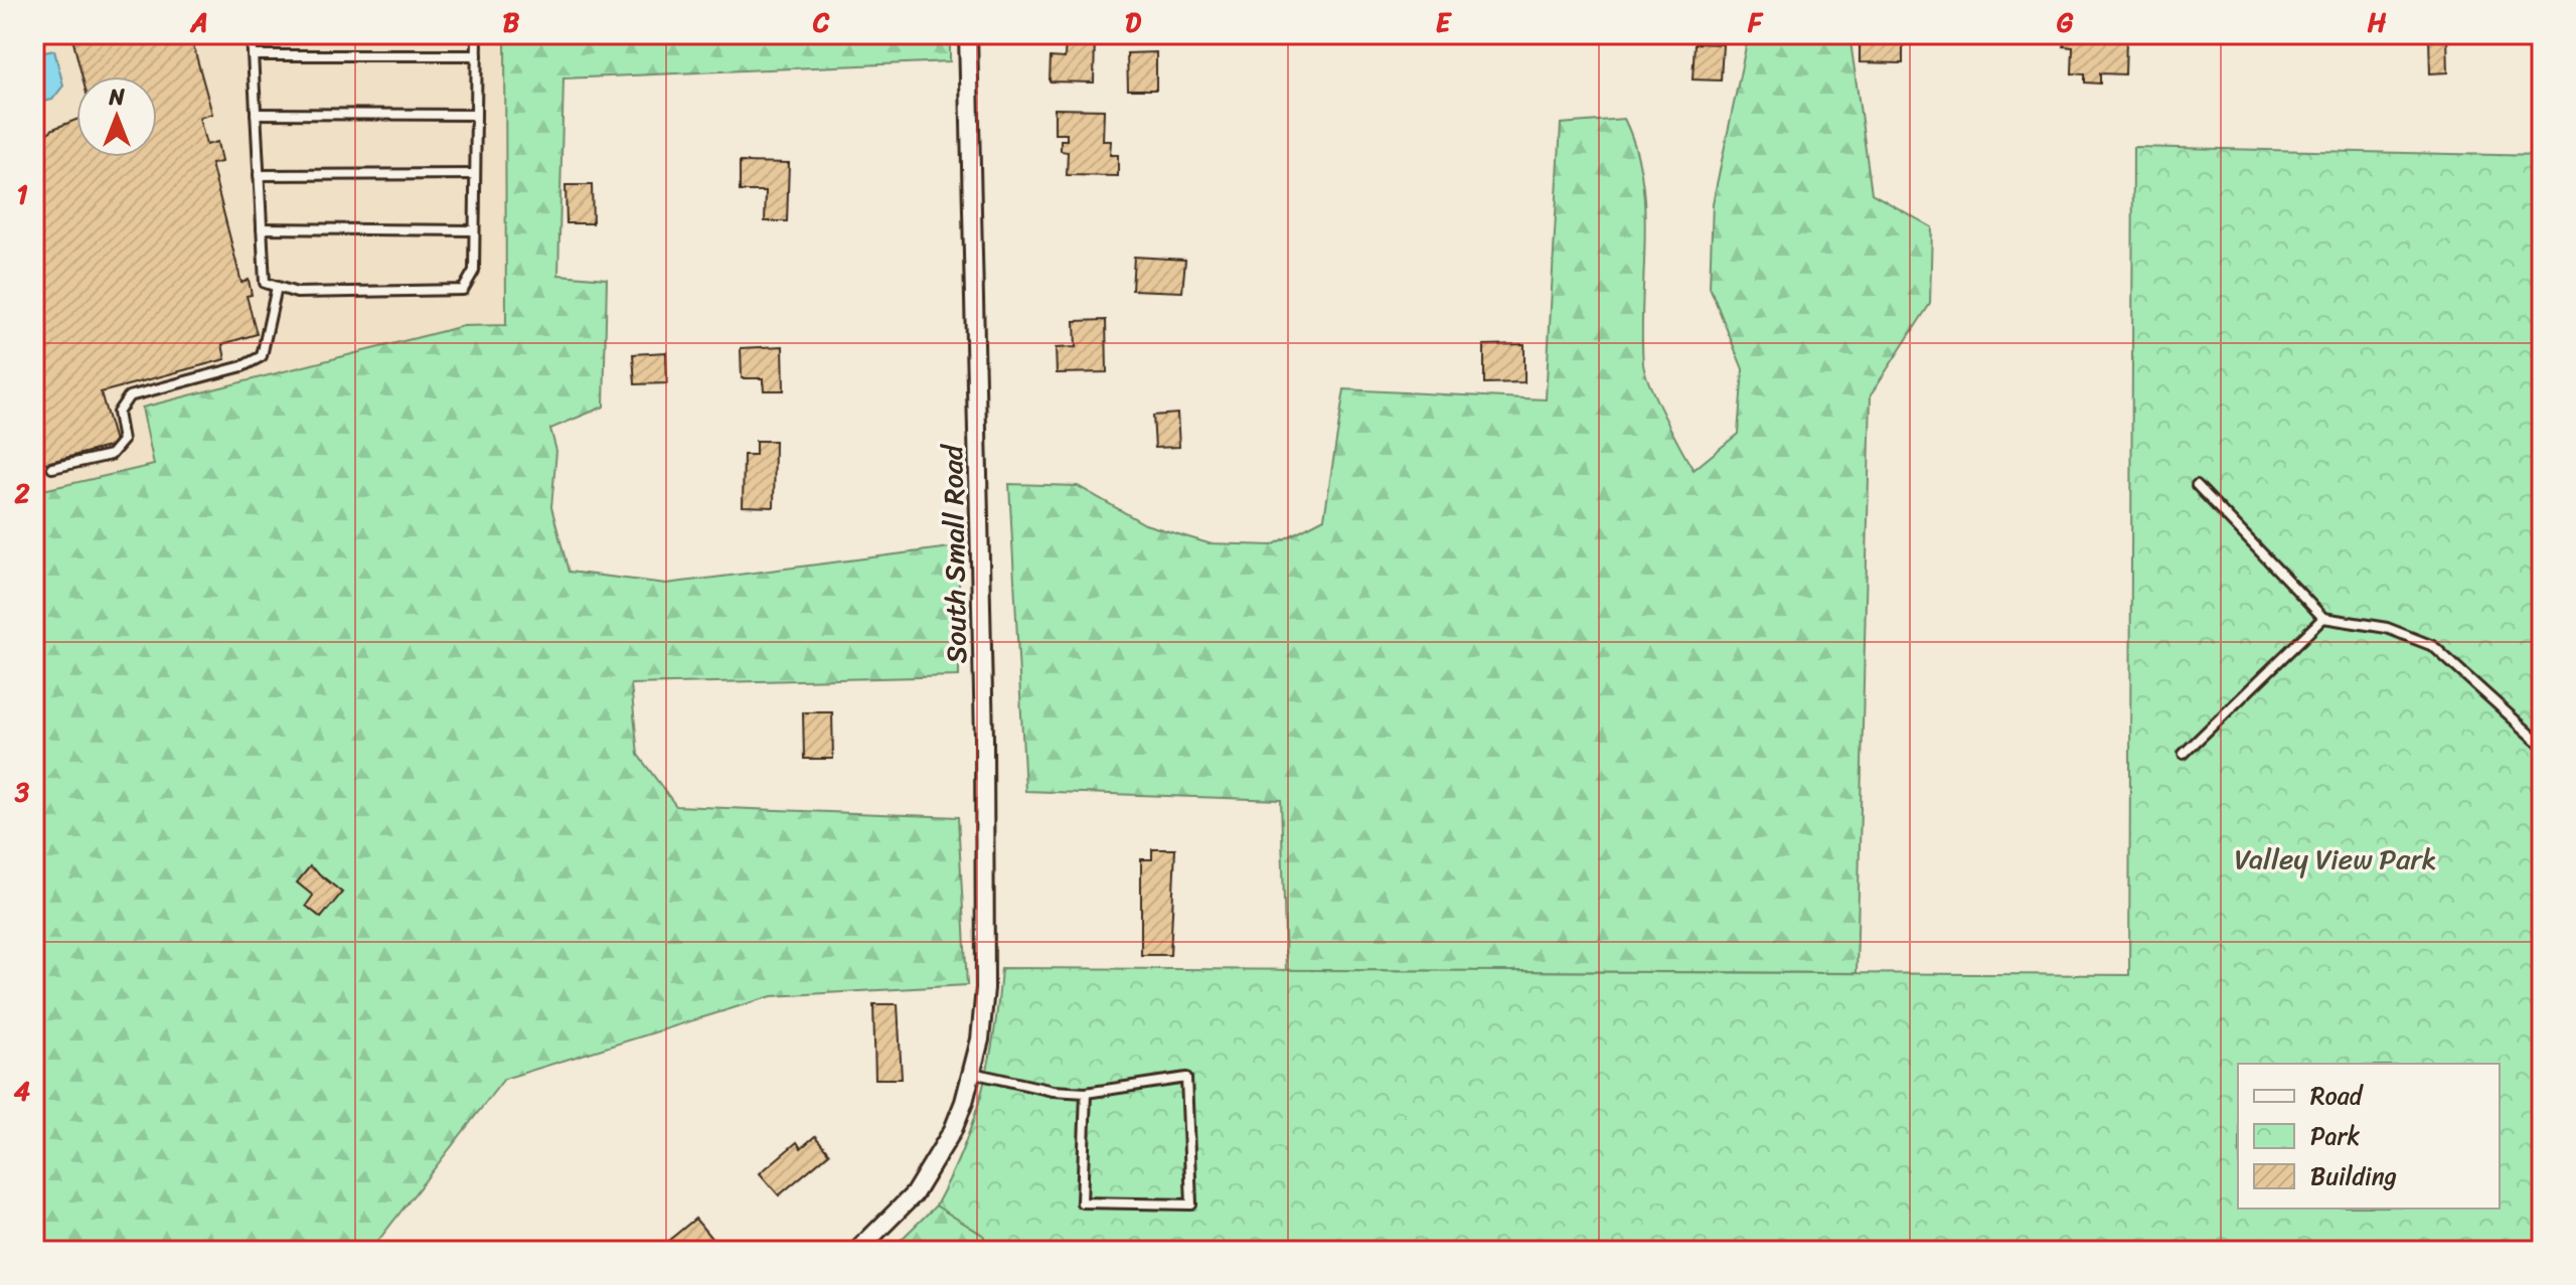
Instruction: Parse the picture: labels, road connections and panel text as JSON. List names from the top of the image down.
{
  "streets": {
    "street": ["South Small Road"]
  },
  "parks": ["Valley View Park"],
  "legend": ["Road", "Park", "Building"],
  "north": "top",
  "grid": {
    "columns": [
      "A",
      "B",
      "C",
      "D",
      "E",
      "F",
      "G",
      "H"
    ],
    "rows": [
      "1",
      "2",
      "3",
      "4"
    ]
  }
}
